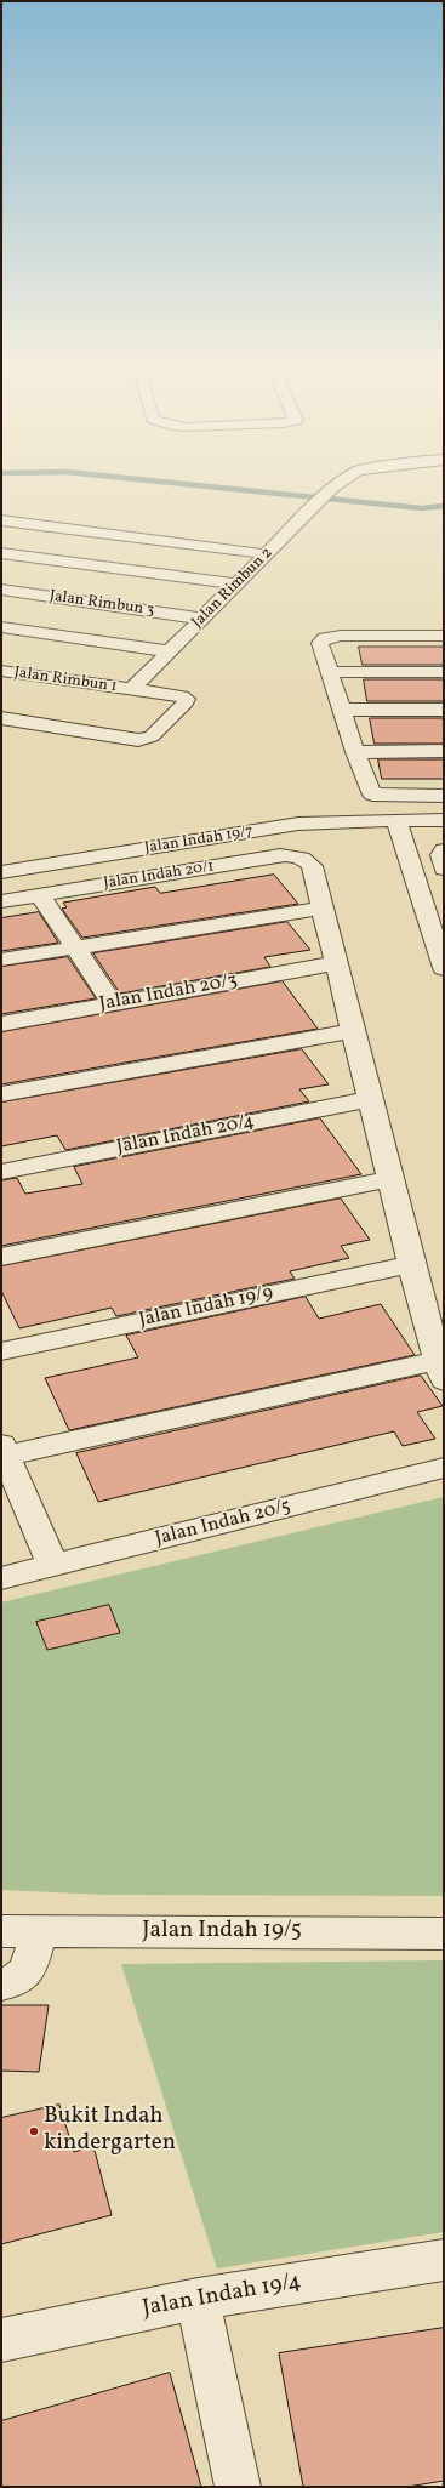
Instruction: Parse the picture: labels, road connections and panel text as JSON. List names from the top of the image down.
{
  "streets": {
    "street": [
      "Jalan Rimbun 2",
      "Jalan Rimbun 3",
      "Jalan Rimbun 1",
      "Jalan Indah 19/7",
      "Jalan Indah 20/1",
      "Jalan Indah 20/3",
      "Jalan Indah 20/4",
      "Jalan Indah 19/9",
      "Jalan Indah 20/5",
      "Jalan Indah 19/5",
      "Jalan Indah 19/4"
    ]
  },
  "crossings": [
    ["Jalan Rimbun 2", "Jalan Rimbun 3"],
    ["Jalan Rimbun 2", "Jalan Rimbun 1"]
  ],
  "places": ["Bukit Indah kindergarten"]
}
